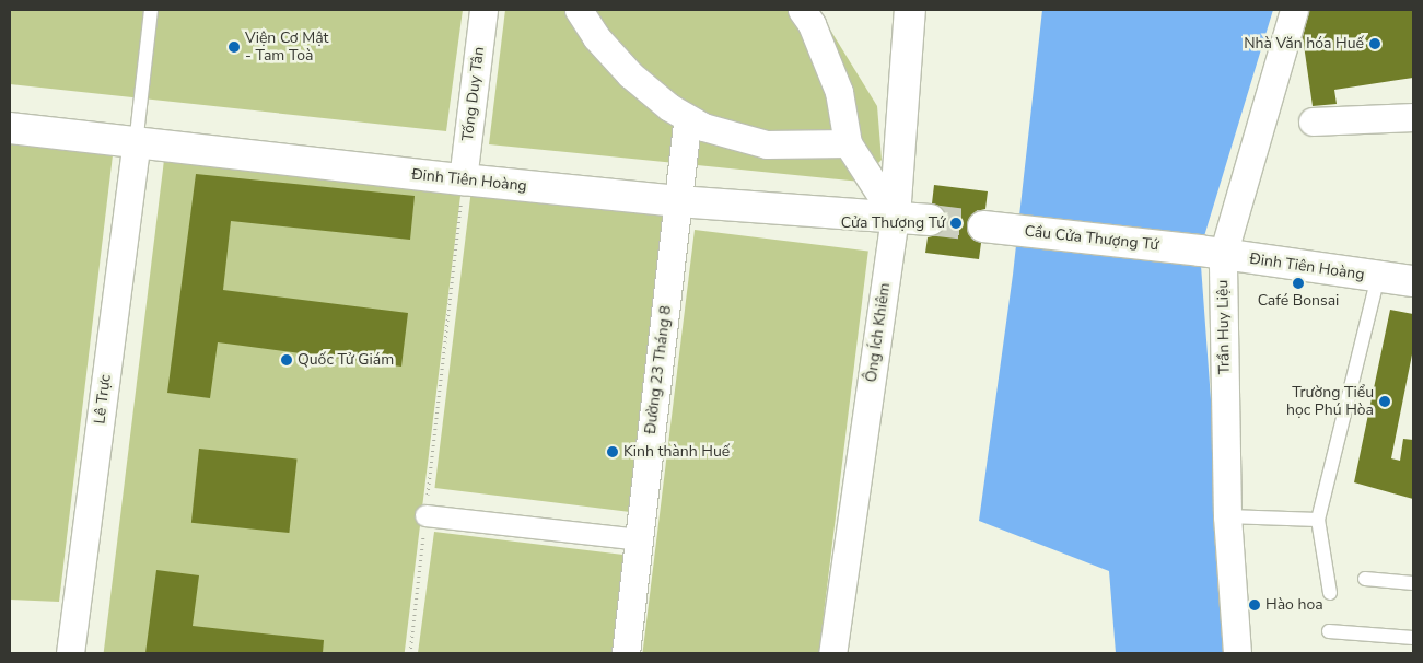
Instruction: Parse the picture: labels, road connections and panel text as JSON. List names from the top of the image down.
{
  "streets": {
    "main road": ["Đinh Tiên Hoàng", "Cầu Cửa Thượng Tứ", "Ông Ích Khiêm"],
    "street": [
      "Tống Duy Tân",
      "Trần Huy Liệu",
      "Đường 23 Tháng 8",
      "Lê Trực"
    ]
  },
  "crossings": [
    ["Tống Duy Tân", "Đinh Tiên Hoàng"],
    ["Đinh Tiên Hoàng", "Cầu Cửa Thượng Tứ"],
    ["Đinh Tiên Hoàng", "Trần Huy Liệu"],
    ["Đinh Tiên Hoàng", "Ông Ích Khiêm"],
    ["Đinh Tiên Hoàng", "Đường 23 Tháng 8"],
    ["Đinh Tiên Hoàng", "Lê Trực"],
    ["Cầu Cửa Thượng Tứ", "Trần Huy Liệu"]
  ],
  "places": [
    "Nhà Văn hóa Huế",
    "Viện Cơ Mật - Tam Toà",
    "Cửa Thượng Tứ",
    "Café Bonsai",
    "Quốc Tử Giám",
    "Trường Tiểu học Phú Hòa",
    "Kinh thành Huế",
    "Hào hoa"
  ]
}
